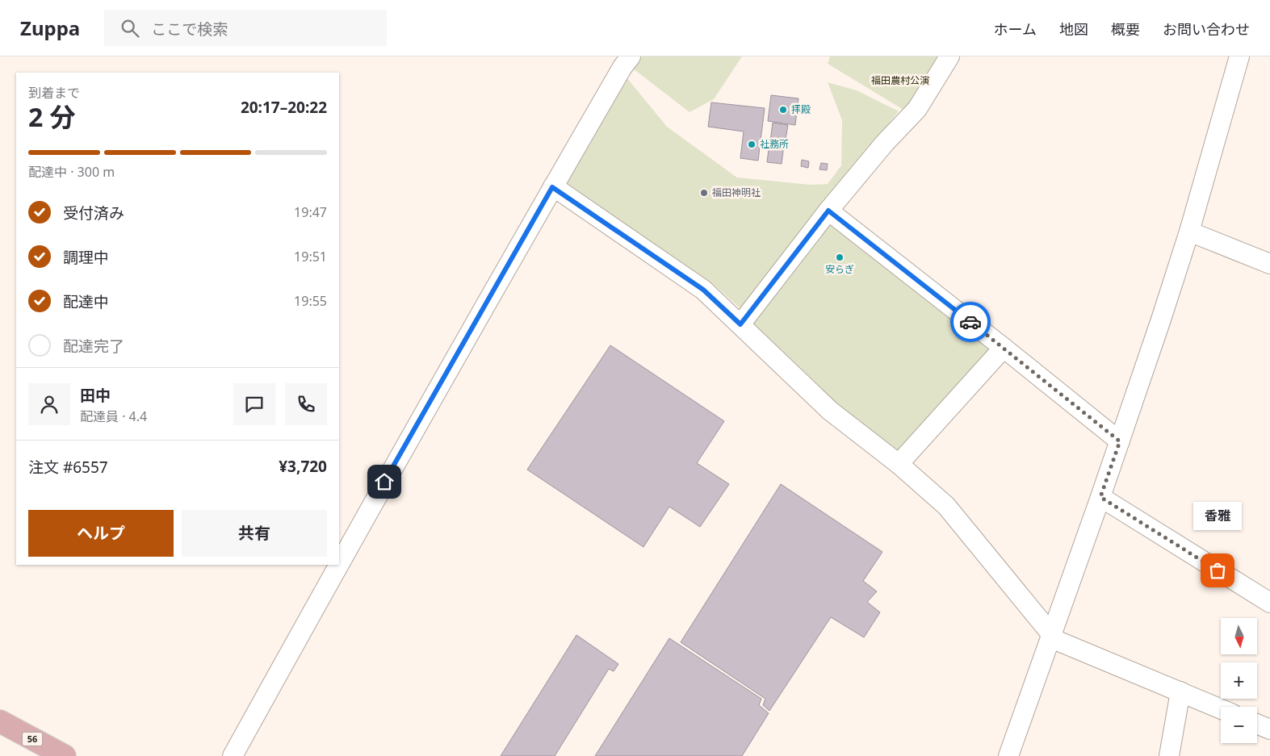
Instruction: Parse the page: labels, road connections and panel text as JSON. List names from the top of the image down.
{
  "streets": {
    "main road": ["56"]
  },
  "parks": ["福田農村公演"],
  "places": [
    "拝殿",
    "社務所",
    "福田神明社",
    "安らぎ",
    "香雅"
  ],
  "north": "bottom",
  "page": {
    "header": "Zuppa",
    "search": "ここで検索",
    "nav": [
      "ホーム",
      "地図",
      "概要",
      "お問い合わせ"
    ],
    "heading": ["2 分", "到着まで", "20:17–20:22"],
    "panel": [
      "田中",
      "配達員 · 4.4",
      "注文 #6557",
      "¥3,720"
    ],
    "bar": "配達中 · 300 m",
    "list": [
      ["受付済み", "19:47"],
      ["調理中", "19:51"],
      ["配達中", "19:55"],
      "配達完了"
    ],
    "bubble": "香雅",
    "buttons": ["ヘルプ", "共有"],
    "map_buttons": ["+", "−"]
  }
}
